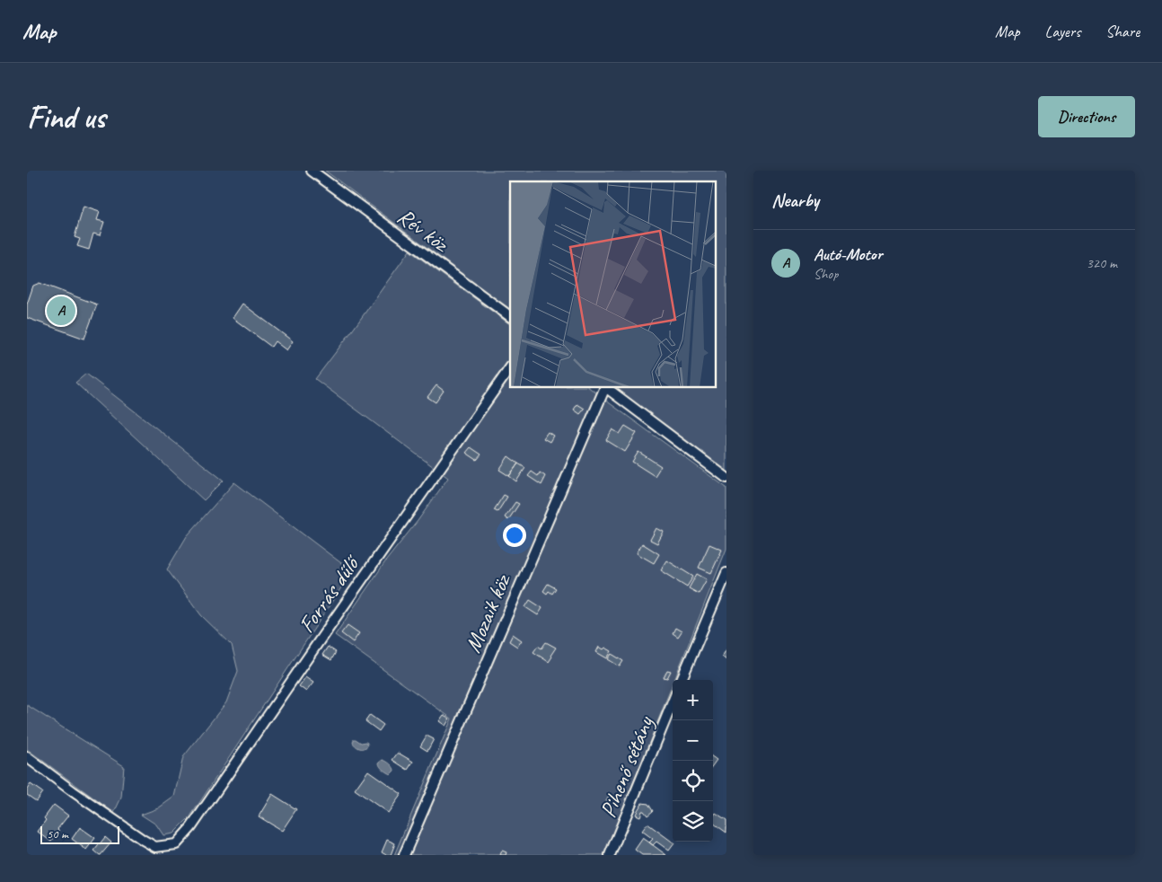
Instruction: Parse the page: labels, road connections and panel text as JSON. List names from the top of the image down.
{
  "streets": {
    "street": [
      "Rév köz",
      "Forrás dűlő",
      "Mozaik köz",
      "Pihenő sétány"
    ]
  },
  "scale_bar": "50 m",
  "page": {
    "header": "Map",
    "nav": ["Map", "Layers", "Share"],
    "buttons": "Directions",
    "title": "Find us",
    "heading": "Nearby",
    "list": [
      {
        "mark": "A",
        "name": "Autó-Motor",
        "note": "Shop",
        "value": "320 m"
      }
    ],
    "pins": "A",
    "map_buttons": ["+", "−"],
    "scale": "50 m"
  }
}
